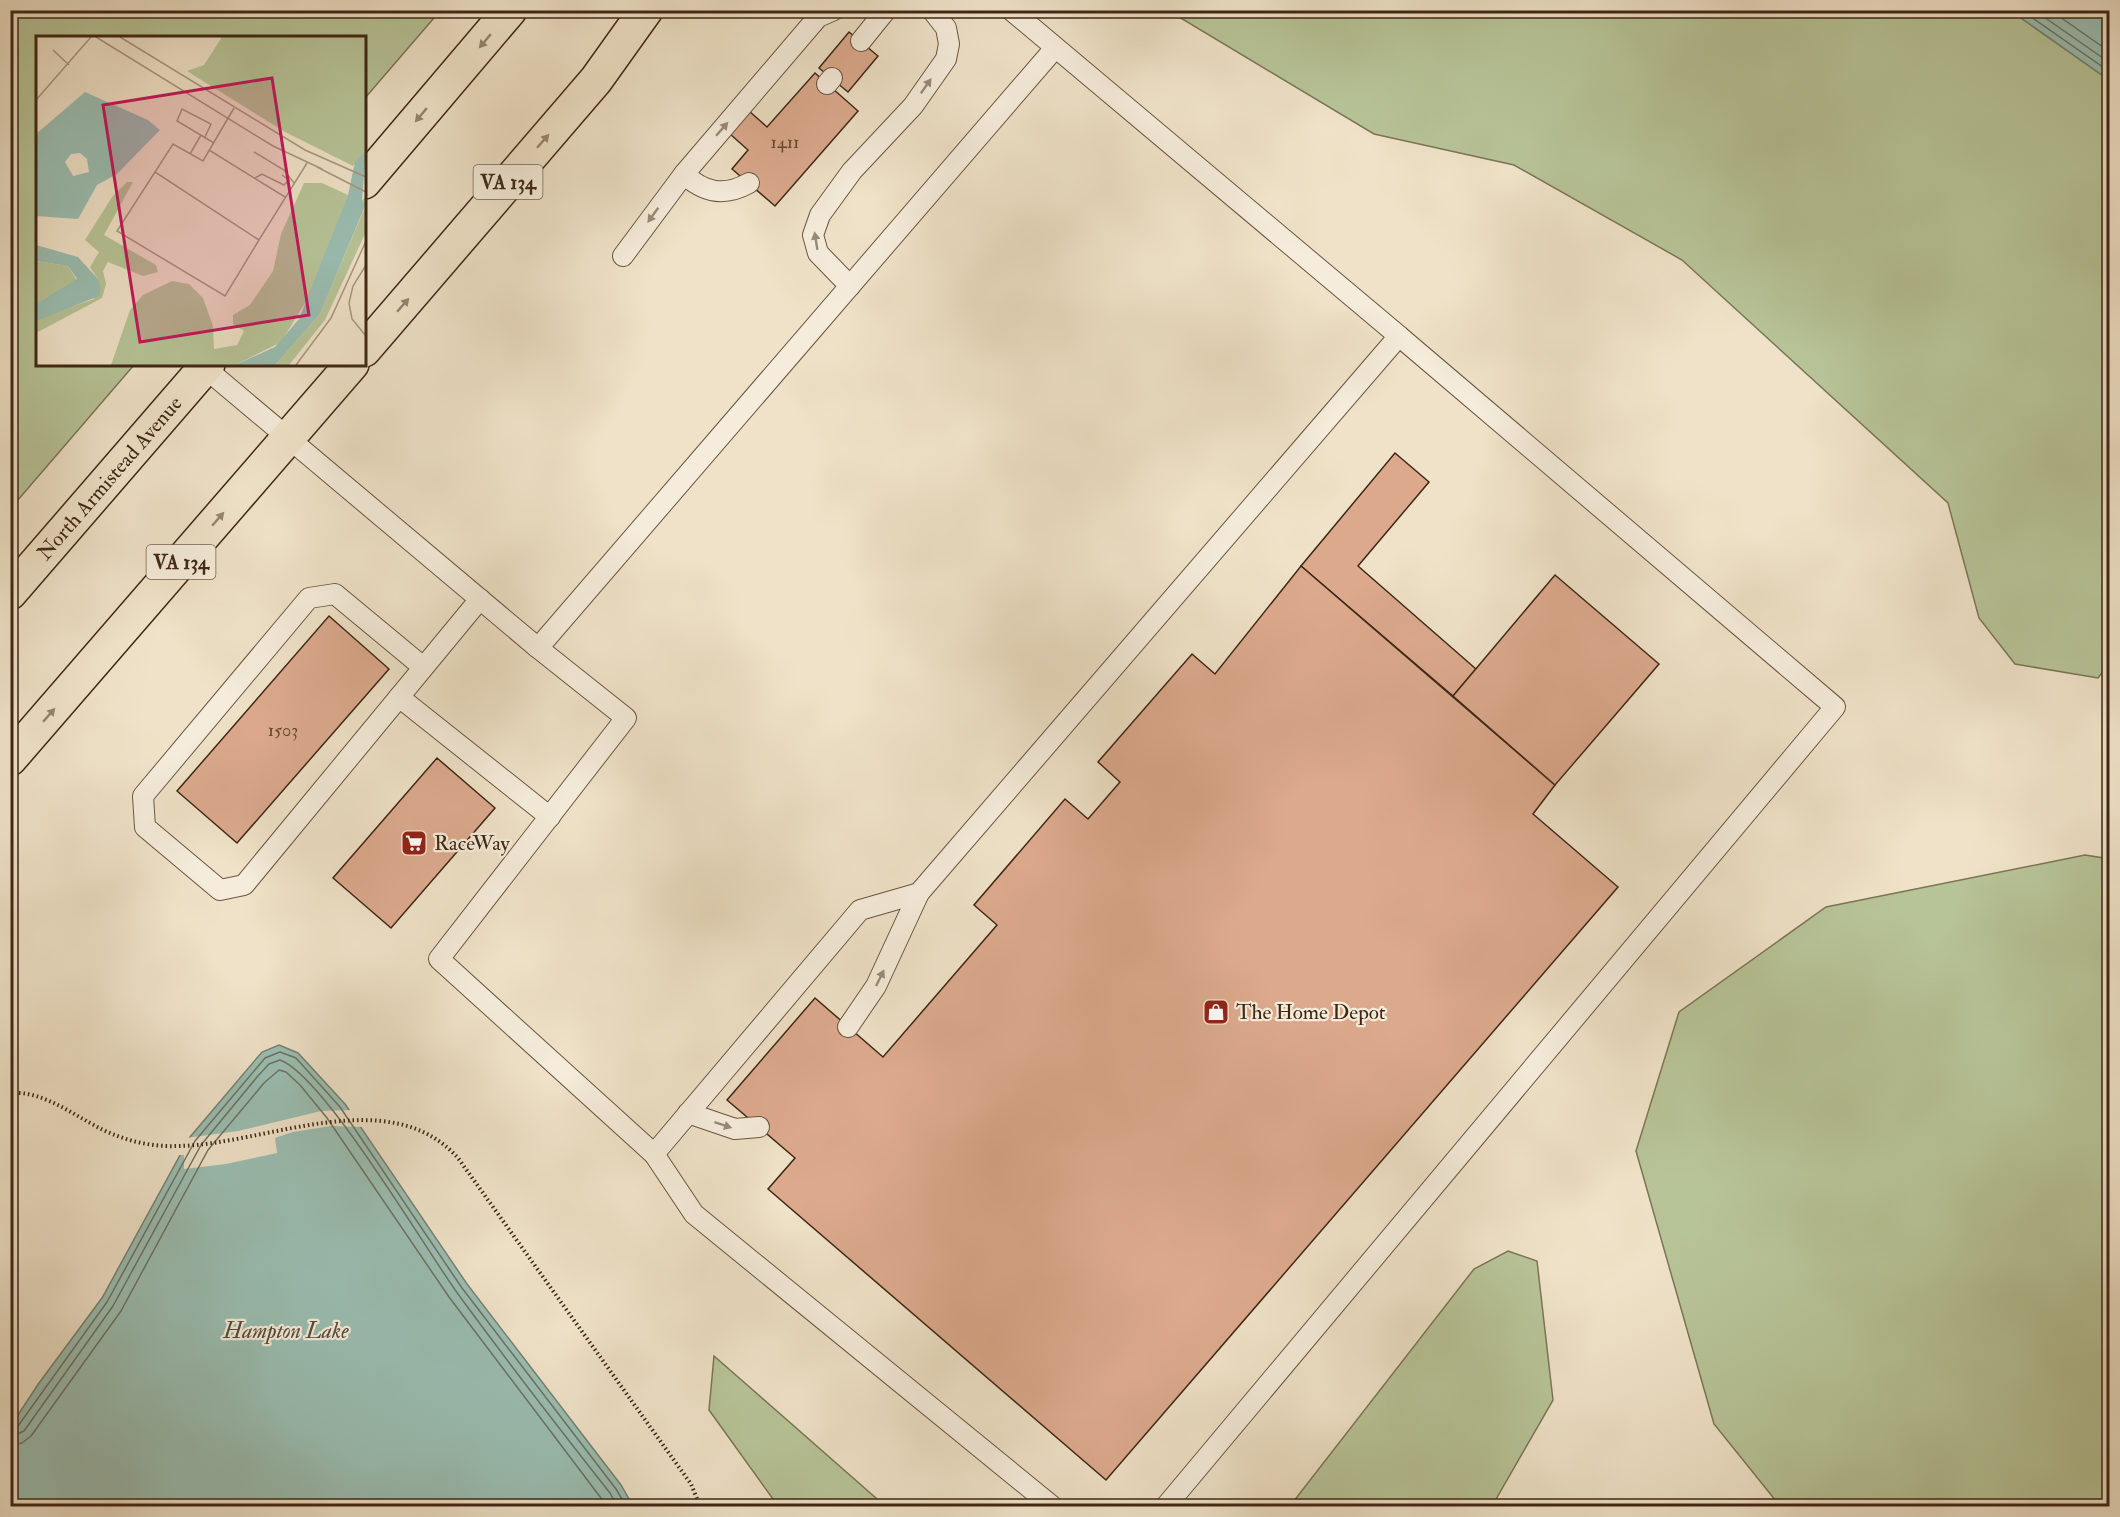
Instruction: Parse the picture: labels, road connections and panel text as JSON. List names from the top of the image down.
{
  "streets": {
    "main road": ["VA 134", "North Armistead Avenue"]
  },
  "water": ["Hampton Lake"],
  "places": {
    "supermarket": ["RaceWay"],
    "shop": ["The Home Depot"]
  },
  "house_numbers": ["1411", "1503"]
}
